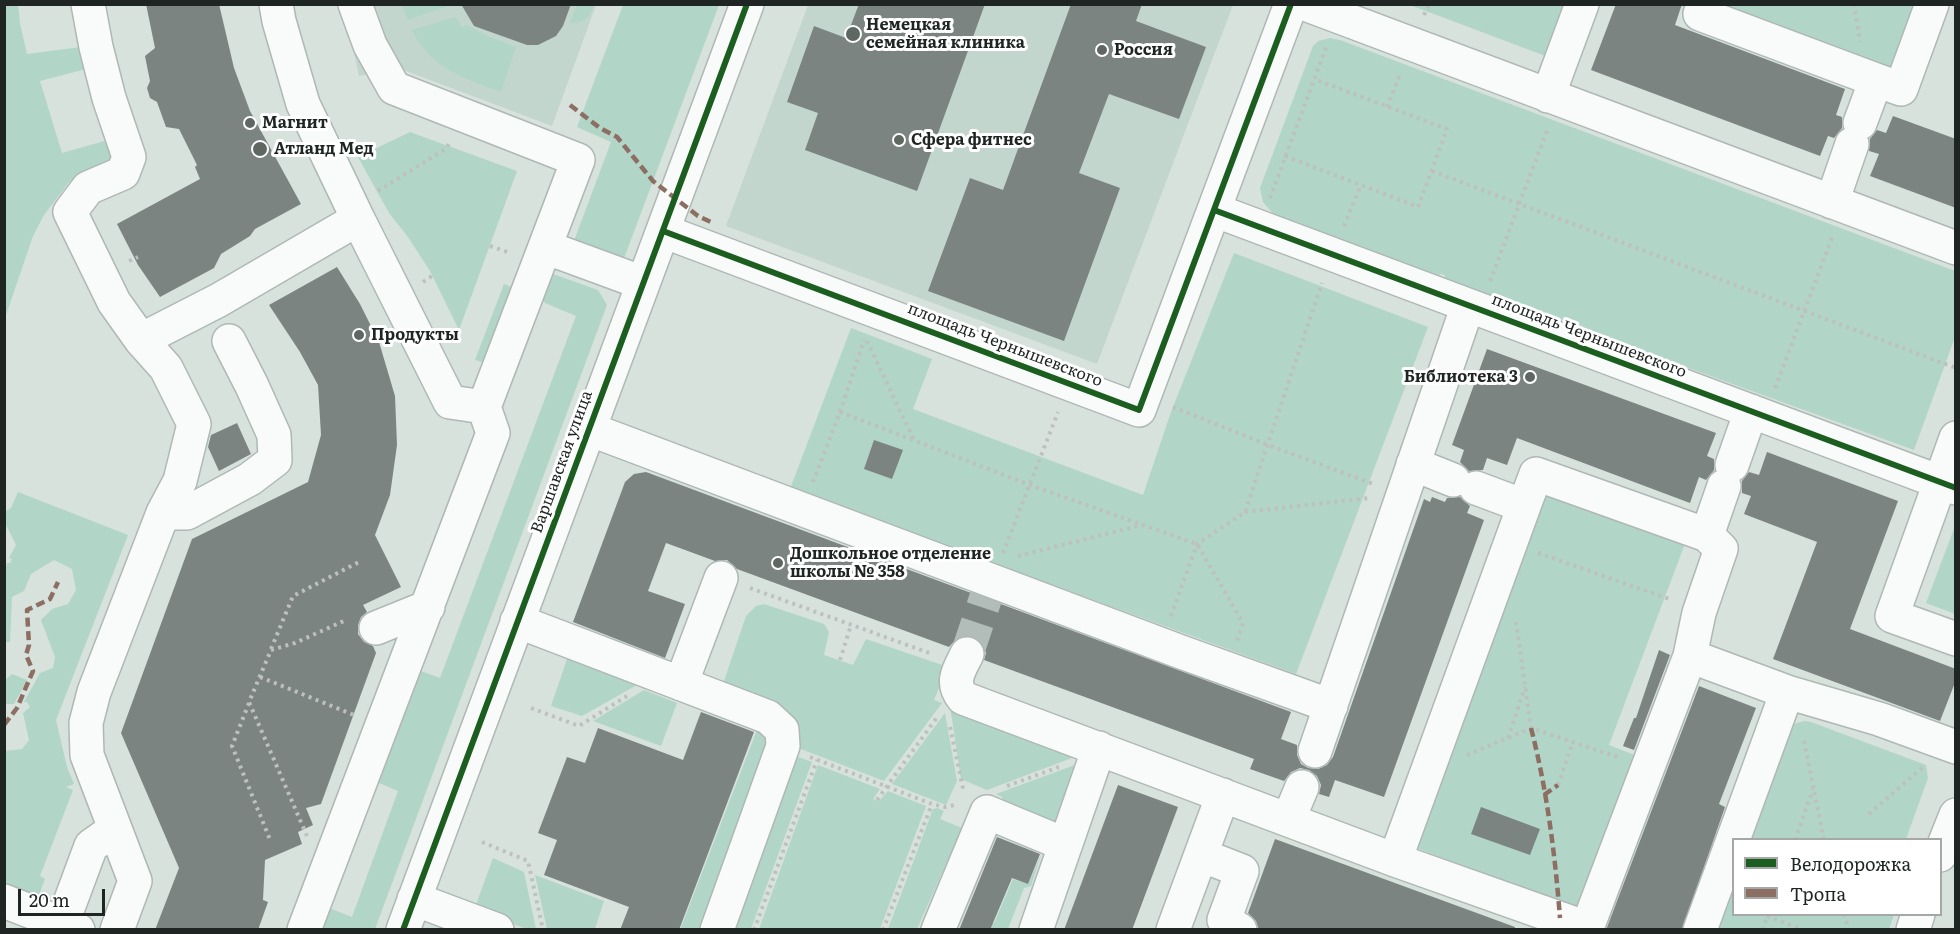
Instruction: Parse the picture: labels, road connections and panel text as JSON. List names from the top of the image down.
{
  "streets": {
    "street": ["площадь Чернышевского", "Варшавская улица"]
  },
  "crossings": [
    ["площадь Чернышевского", "Варшавская улица"]
  ],
  "places": [
    "Немецкая семейная клиника",
    "Россия",
    "Магнит",
    "Сфера фитнес",
    "Атланд Мед",
    "Продукты",
    "Библиотека 3",
    "Дошкольное отделение школы № 358"
  ],
  "legend": ["Велодорожка", "Тропа"],
  "scale_bar": "20 m"
}
